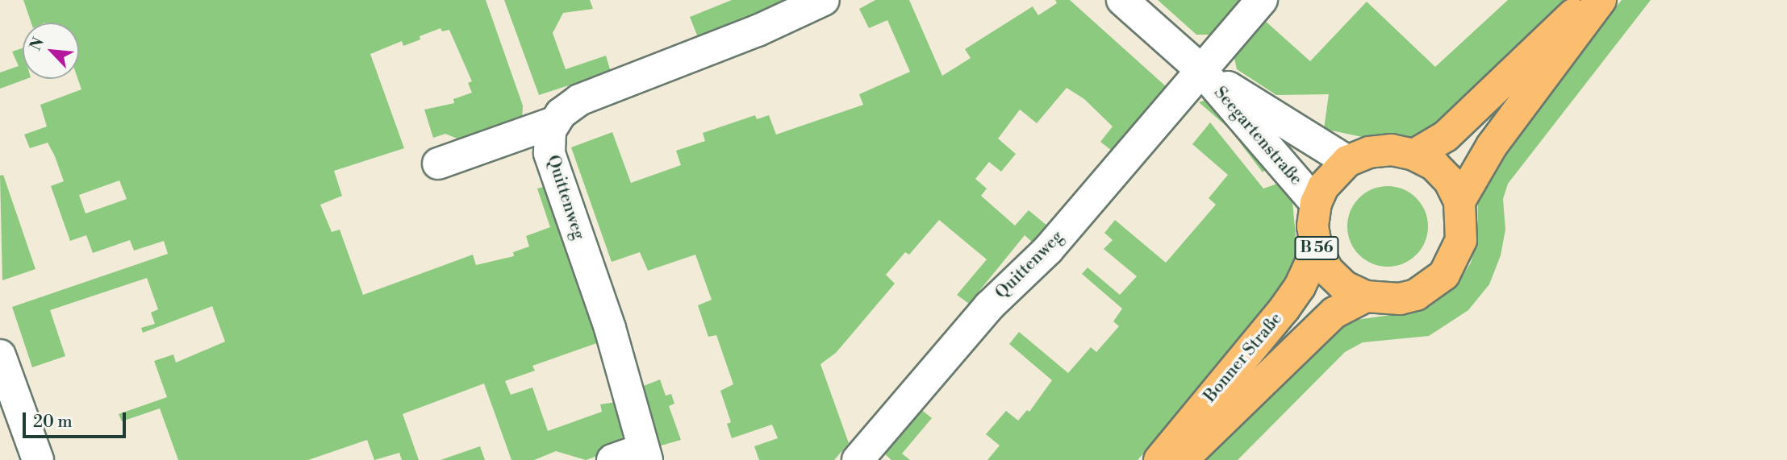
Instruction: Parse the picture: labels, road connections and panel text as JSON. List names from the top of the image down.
{
  "streets": {
    "main road": ["B 56", "Bonner Straße"],
    "street": ["Seegartenstraße", "Quittenweg"]
  },
  "crossings": [
    ["Seegartenstraße", "Quittenweg"],
    ["Seegartenstraße", "B 56"],
    ["Seegartenstraße", "Bonner Straße"],
    ["B 56", "Bonner Straße"]
  ],
  "scale_bar": "20 m",
  "north": "top left"
}
